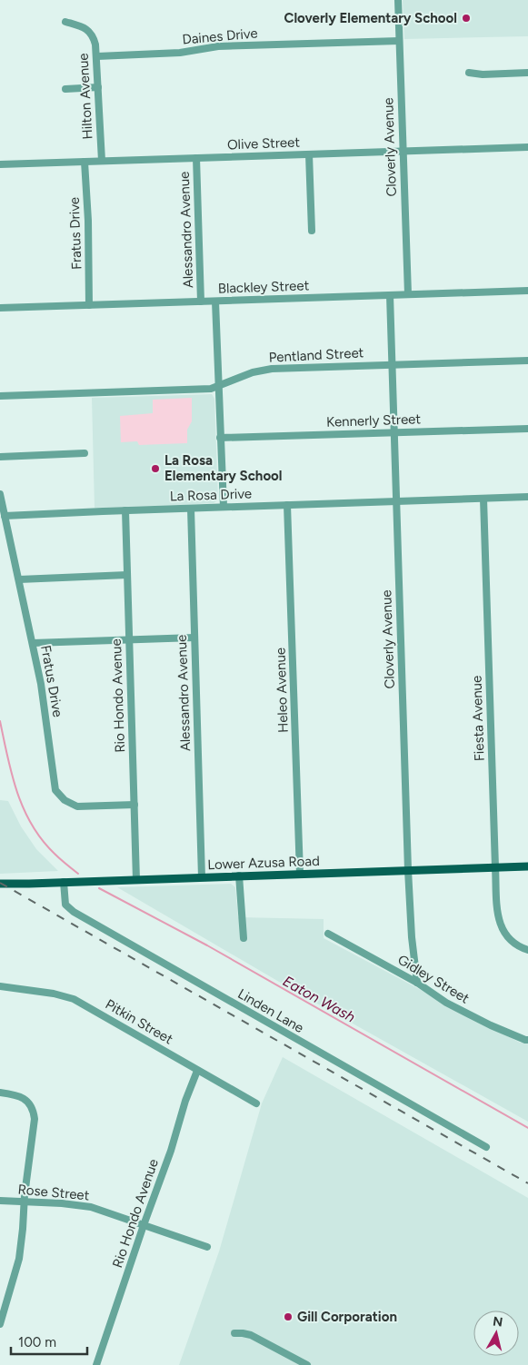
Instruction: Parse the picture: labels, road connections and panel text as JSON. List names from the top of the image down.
{
  "streets": {
    "main road": ["Lower Azusa Road"],
    "street": [
      "Daines Drive",
      "Hilton Avenue",
      "Olive Street",
      "Cloverly Avenue",
      "Alessandro Avenue",
      "Fratus Drive",
      "Blackley Street",
      "Pentland Street",
      "Kennerly Street",
      "La Rosa Drive",
      "Heleo Avenue",
      "Rio Hondo Avenue",
      "Fiesta Avenue",
      "Gidley Street",
      "Linden Lane",
      "Pitkin Street",
      "Rose Street"
    ]
  },
  "crossings": [
    ["Daines Drive", "Hilton Avenue"],
    ["Daines Drive", "Cloverly Avenue"],
    ["Hilton Avenue", "Olive Street"],
    ["Olive Street", "Cloverly Avenue"],
    ["Olive Street", "Alessandro Avenue"],
    ["Olive Street", "Fratus Drive"],
    ["Cloverly Avenue", "Blackley Street"],
    ["Cloverly Avenue", "Pentland Street"],
    ["Cloverly Avenue", "Kennerly Street"],
    ["Cloverly Avenue", "La Rosa Drive"],
    ["Cloverly Avenue", "Lower Azusa Road"],
    ["Cloverly Avenue", "Gidley Street"],
    ["Alessandro Avenue", "Blackley Street"],
    ["Alessandro Avenue", "La Rosa Drive"],
    ["Alessandro Avenue", "Lower Azusa Road"],
    ["Fratus Drive", "Blackley Street"],
    ["Fratus Drive", "La Rosa Drive"],
    ["Fratus Drive", "Rio Hondo Avenue"],
    ["La Rosa Drive", "Heleo Avenue"],
    ["La Rosa Drive", "Rio Hondo Avenue"],
    ["La Rosa Drive", "Fiesta Avenue"],
    ["Heleo Avenue", "Lower Azusa Road"],
    ["Rio Hondo Avenue", "Lower Azusa Road"],
    ["Rio Hondo Avenue", "Pitkin Street"],
    ["Rio Hondo Avenue", "Rose Street"],
    ["Fiesta Avenue", "Lower Azusa Road"],
    ["Lower Azusa Road", "Linden Lane"]
  ],
  "water": ["Eaton Wash"],
  "places": ["Cloverly Elementary School", "La Rosa Elementary School", "Gill Corporation"],
  "scale_bar": "100 m",
  "north": "top"
}
